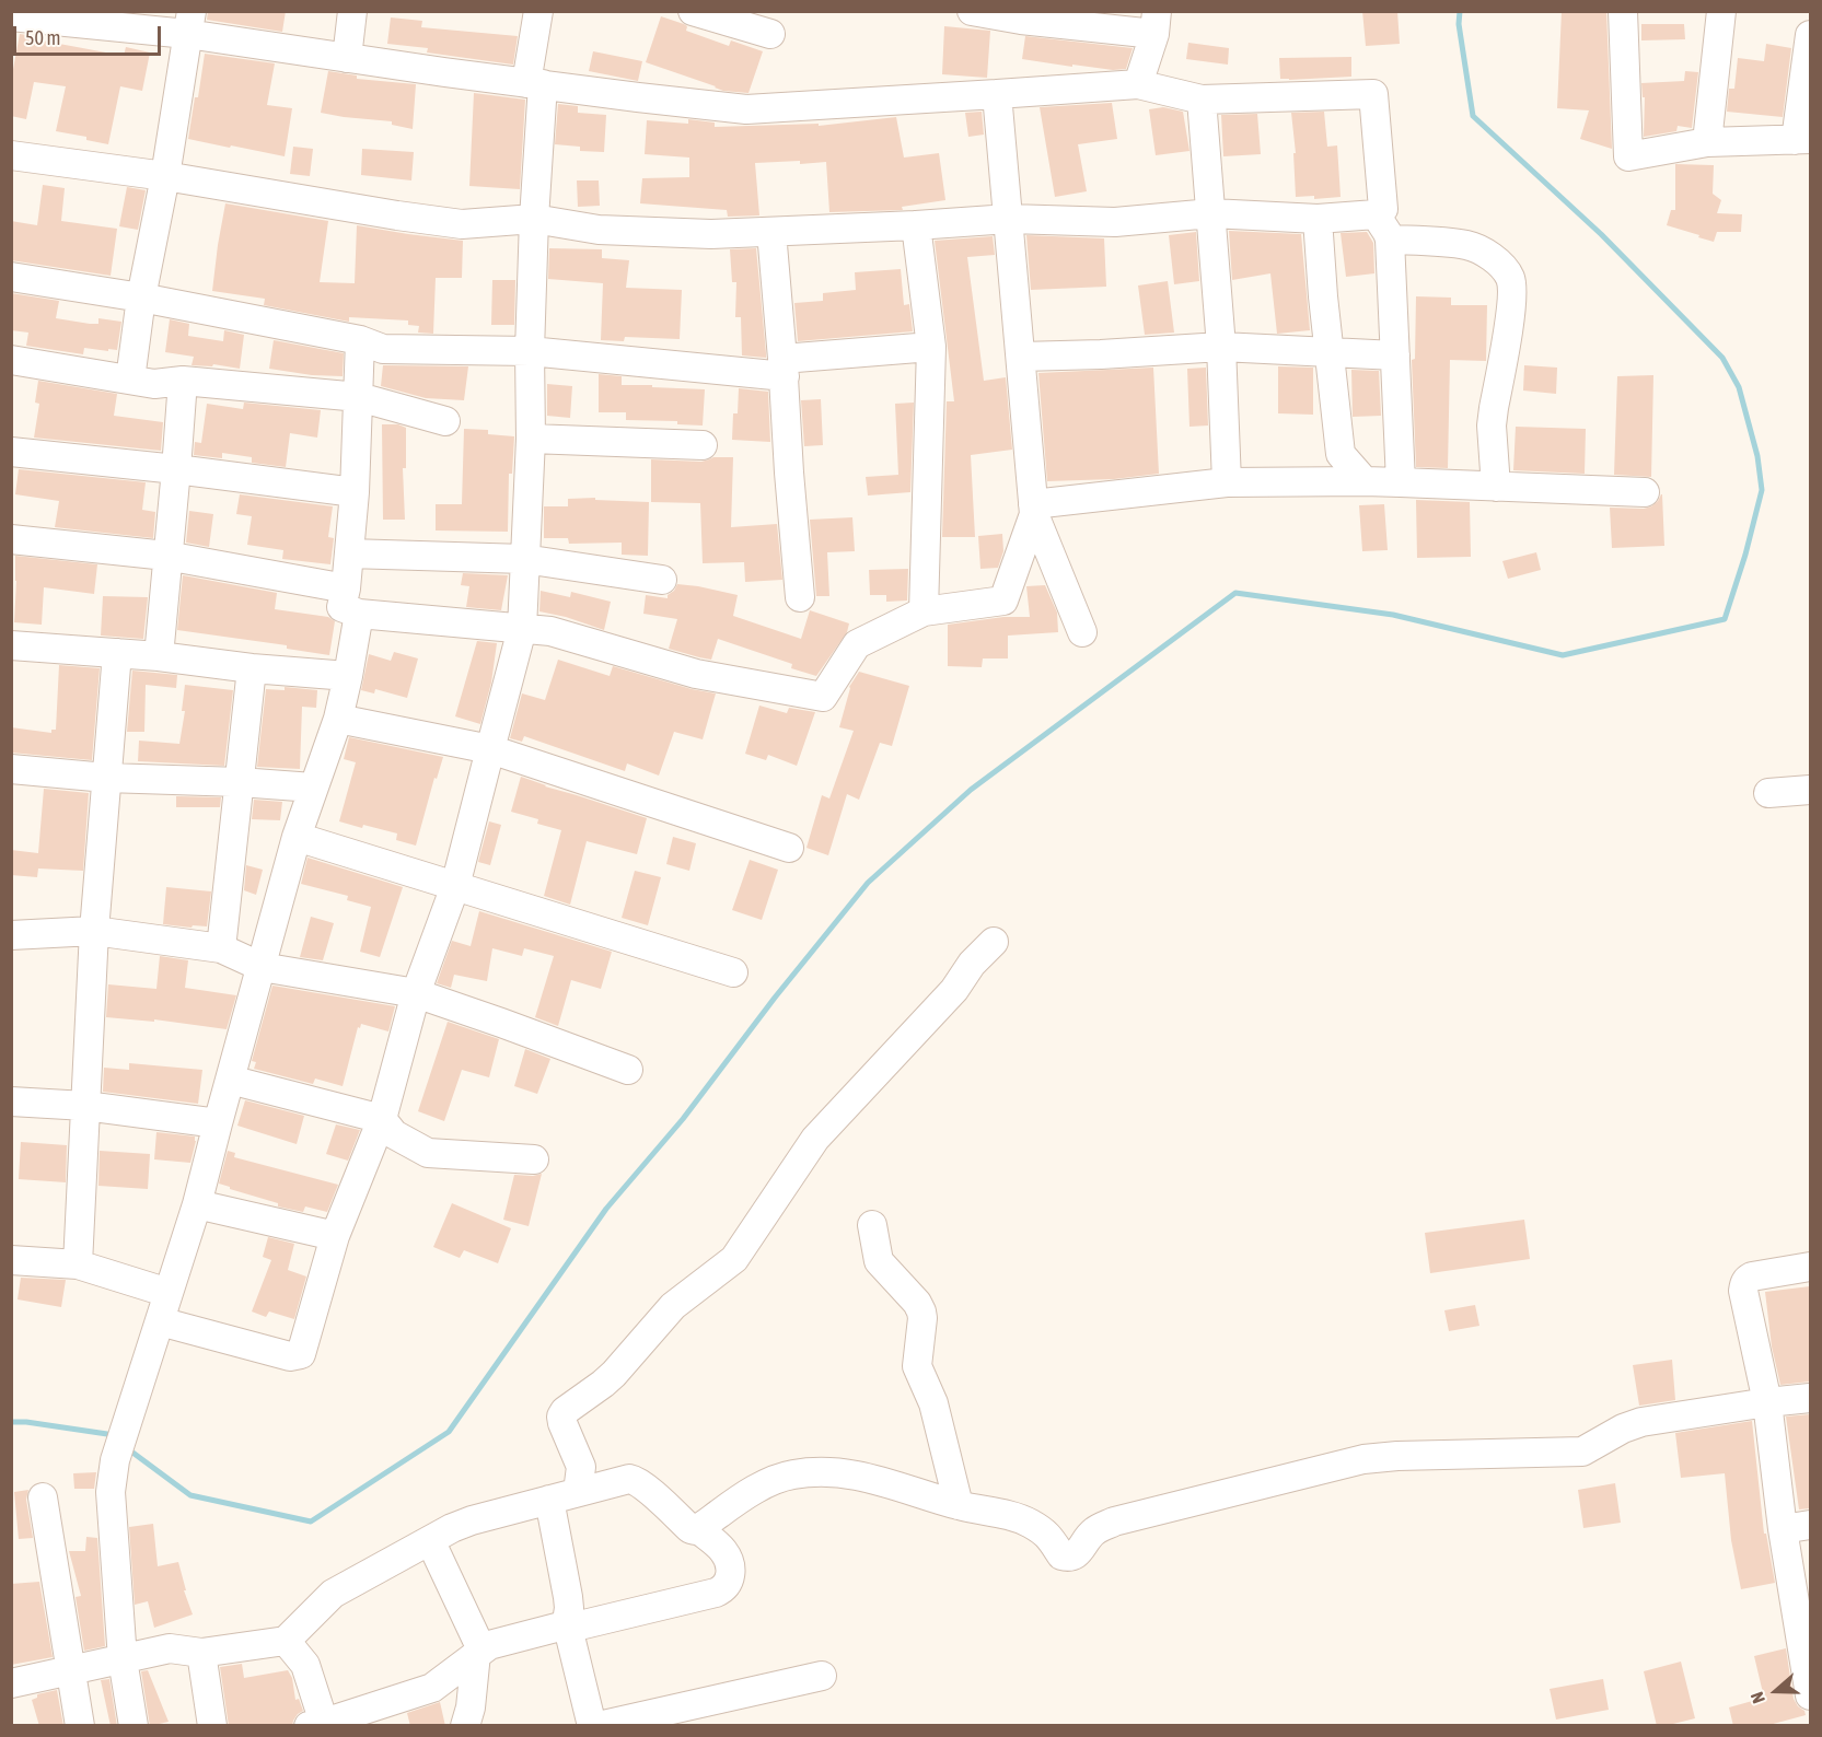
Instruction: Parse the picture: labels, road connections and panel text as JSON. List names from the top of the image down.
{
  "scale_bar": "50 m",
  "north": "left"
}
